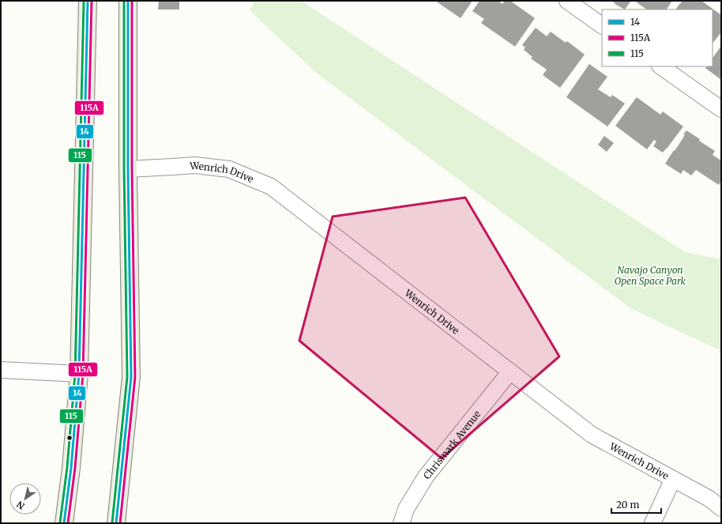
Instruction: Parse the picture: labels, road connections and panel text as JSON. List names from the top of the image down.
{
  "streets": {
    "street": ["Wenrich Drive", "Chrismark Avenue"]
  },
  "crossings": [
    ["Wenrich Drive", "Chrismark Avenue"]
  ],
  "parks": ["Navajo Canyon Open Space Park"],
  "lines": ["transit line 14", "transit line 115A", "transit line 115"],
  "legend": ["14", "115A", "115"],
  "scale_bar": "20 m",
  "north": "bottom left"
}
